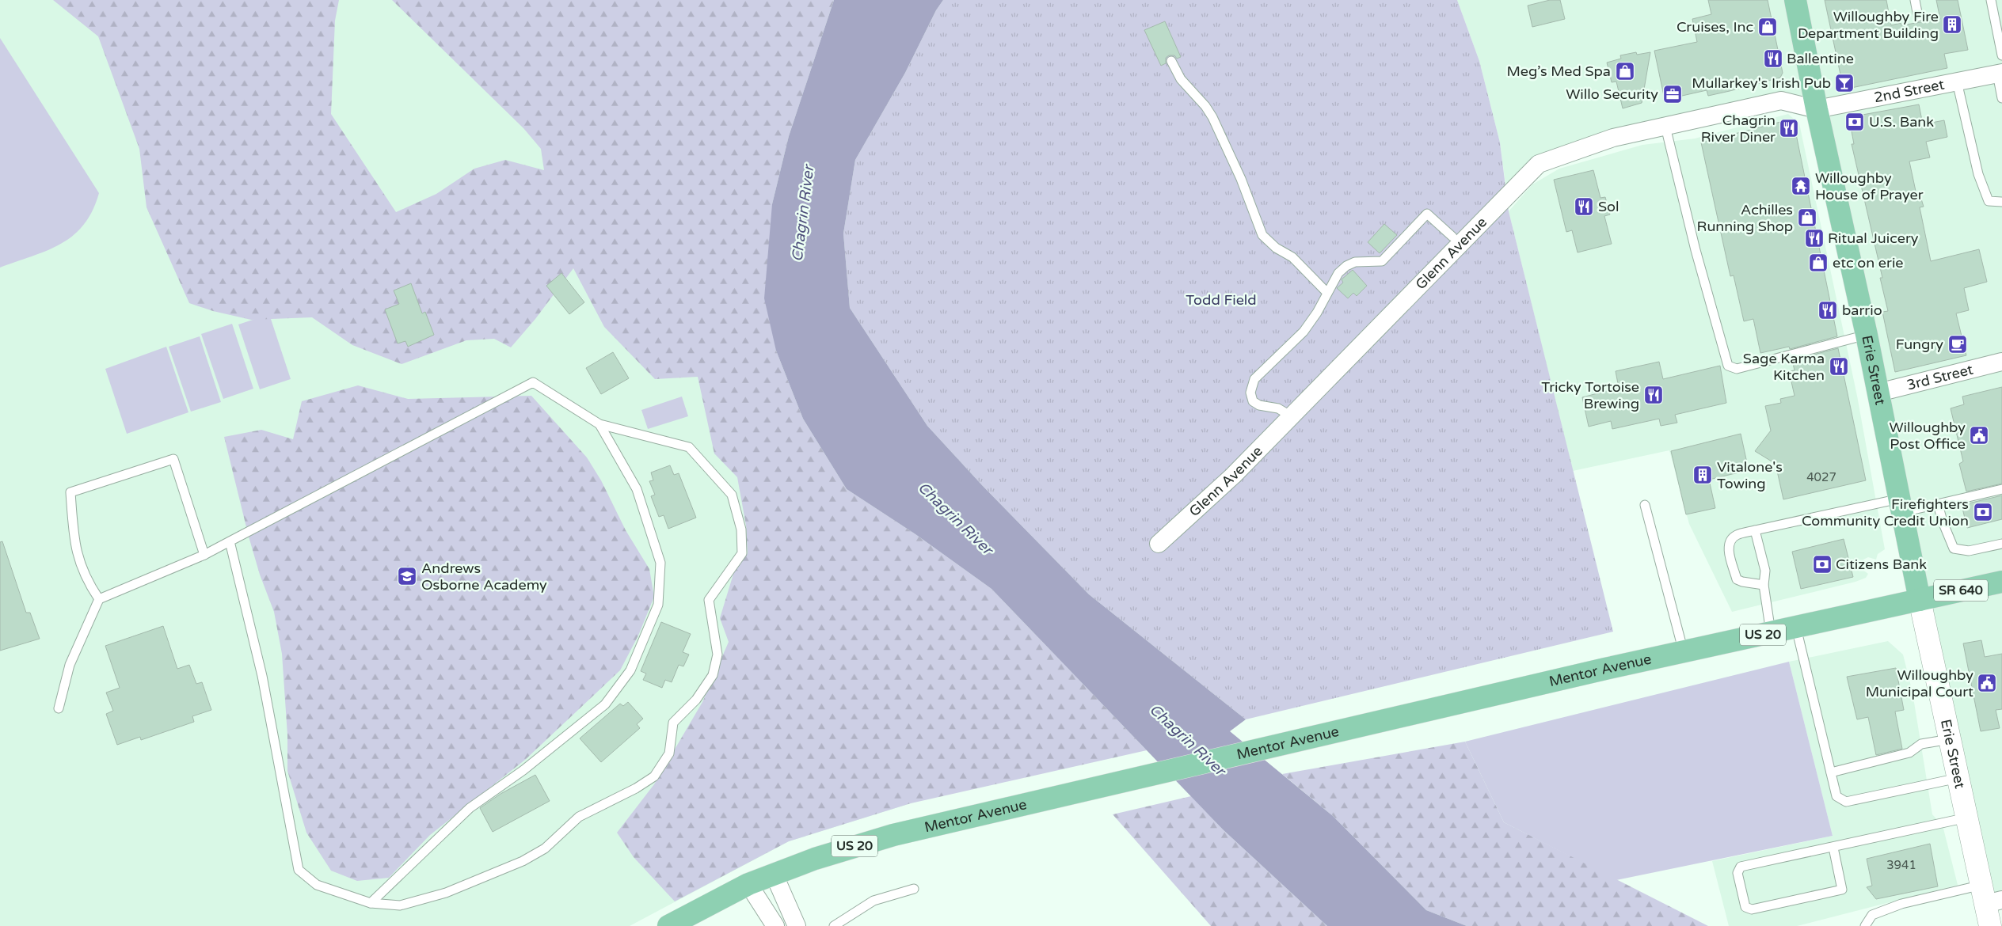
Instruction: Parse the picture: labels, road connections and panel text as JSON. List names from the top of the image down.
{
  "streets": {
    "main road": [
      "Erie Street",
      "SR 640",
      "US 20",
      "Mentor Avenue"
    ],
    "street": ["2nd Street", "Glenn Avenue", "3rd Street"]
  },
  "crossings": [
    ["2nd Street", "Glenn Avenue"],
    ["2nd Street", "Erie Street"],
    ["Glenn Avenue", "Erie Street"],
    ["Erie Street", "3rd Street"],
    ["Erie Street", "SR 640"],
    ["Erie Street", "Mentor Avenue"],
    ["SR 640", "Mentor Avenue"]
  ],
  "water": ["Chagrin River"],
  "parks": ["Todd Field"],
  "places": {
    "building": ["Willoughby Fire Department Building", "Vitalone's Towing"],
    "shop": [
      "Cruises, Inc",
      "Meg’s Med Spa",
      "Achilles Running Shop",
      "etc on erie"
    ],
    "restaurant": [
      "Ballentine",
      "Chagrin River Diner",
      "Sol",
      "Ritual Juicery",
      "barrio",
      "Sage Karma Kitchen",
      "Tricky Tortoise Brewing"
    ],
    "bar": ["Mullarkey's Irish Pub"],
    "office": ["Willo Security"],
    "bank": ["U.S. Bank", "Firefighters Community Credit Union", "Citizens Bank"],
    "temple": ["Willoughby House of Prayer"],
    "cafe": ["Fungry"],
    "public building": ["Willoughby Post Office", "Willoughby Municipal Court"],
    "school or university": ["Andrews Osborne Academy"]
  },
  "house_numbers": ["4027", "3941"]
}
